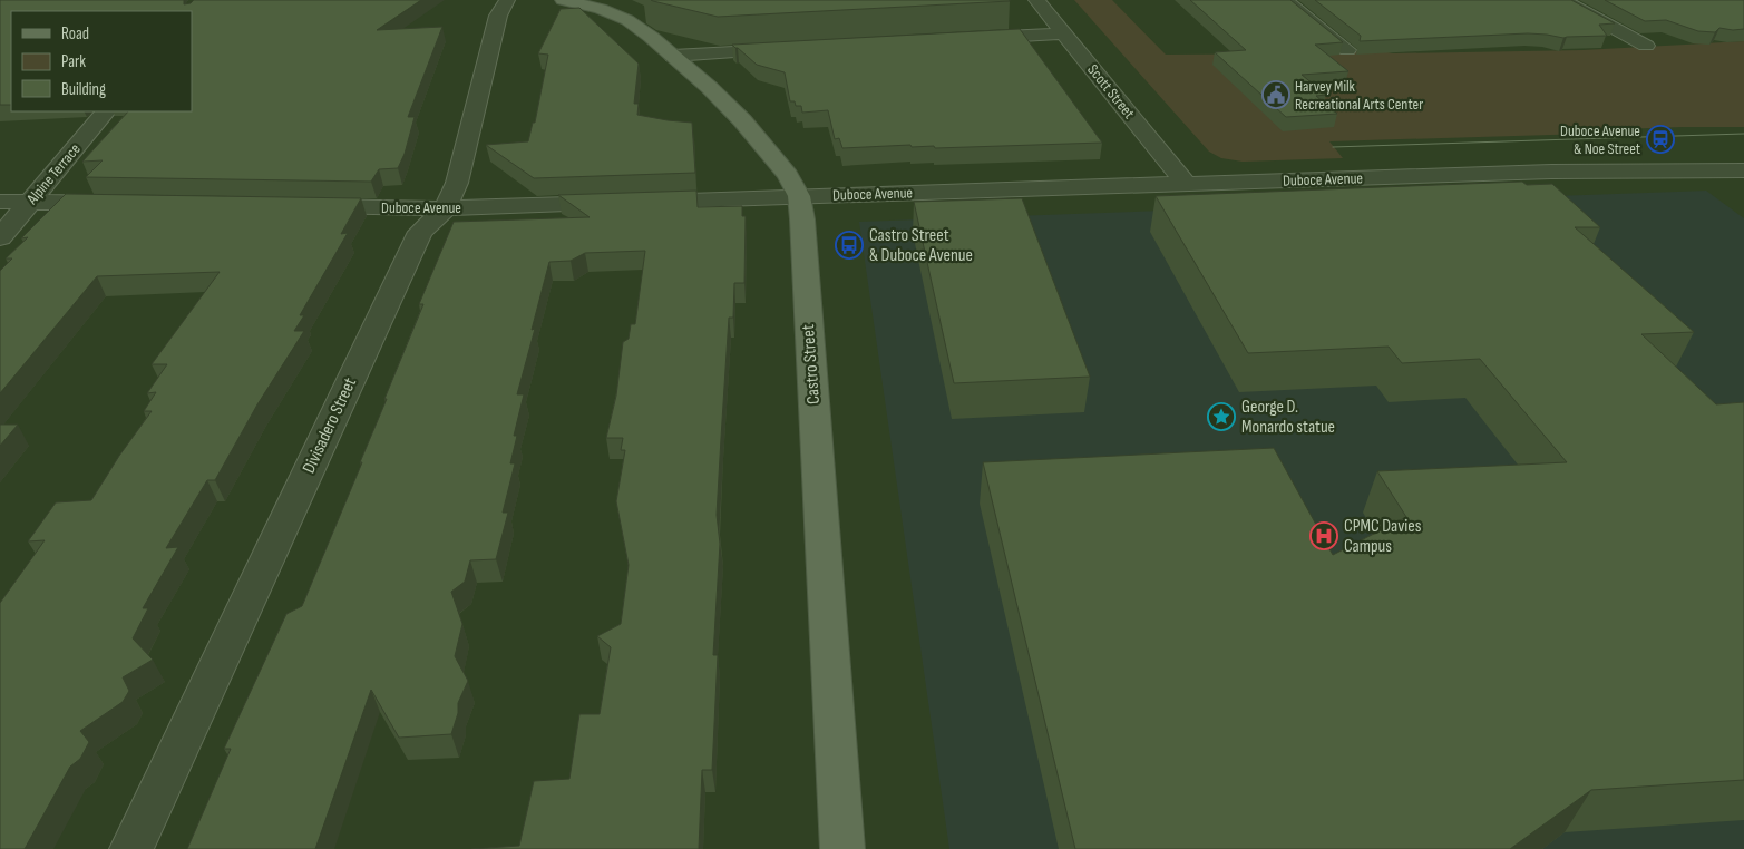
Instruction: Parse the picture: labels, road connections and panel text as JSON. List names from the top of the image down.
{
  "streets": {
    "main road": ["Castro Street"],
    "street": [
      "Scott Street",
      "Alpine Terrace",
      "Duboce Avenue",
      "Divisadero Street"
    ]
  },
  "crossings": [
    ["Scott Street", "Duboce Avenue"],
    ["Duboce Avenue", "Castro Street"],
    ["Duboce Avenue", "Divisadero Street"]
  ],
  "places": {
    "public building": ["Harvey Milk Recreational Arts Center"],
    "station": ["Duboce Avenue & Noe Street"],
    "bus stop": ["Castro Street & Duboce Avenue"],
    "place": ["George D. Monardo statue"],
    "hospital": ["CPMC Davies Campus"]
  },
  "legend": ["Road", "Park", "Building"]
}
